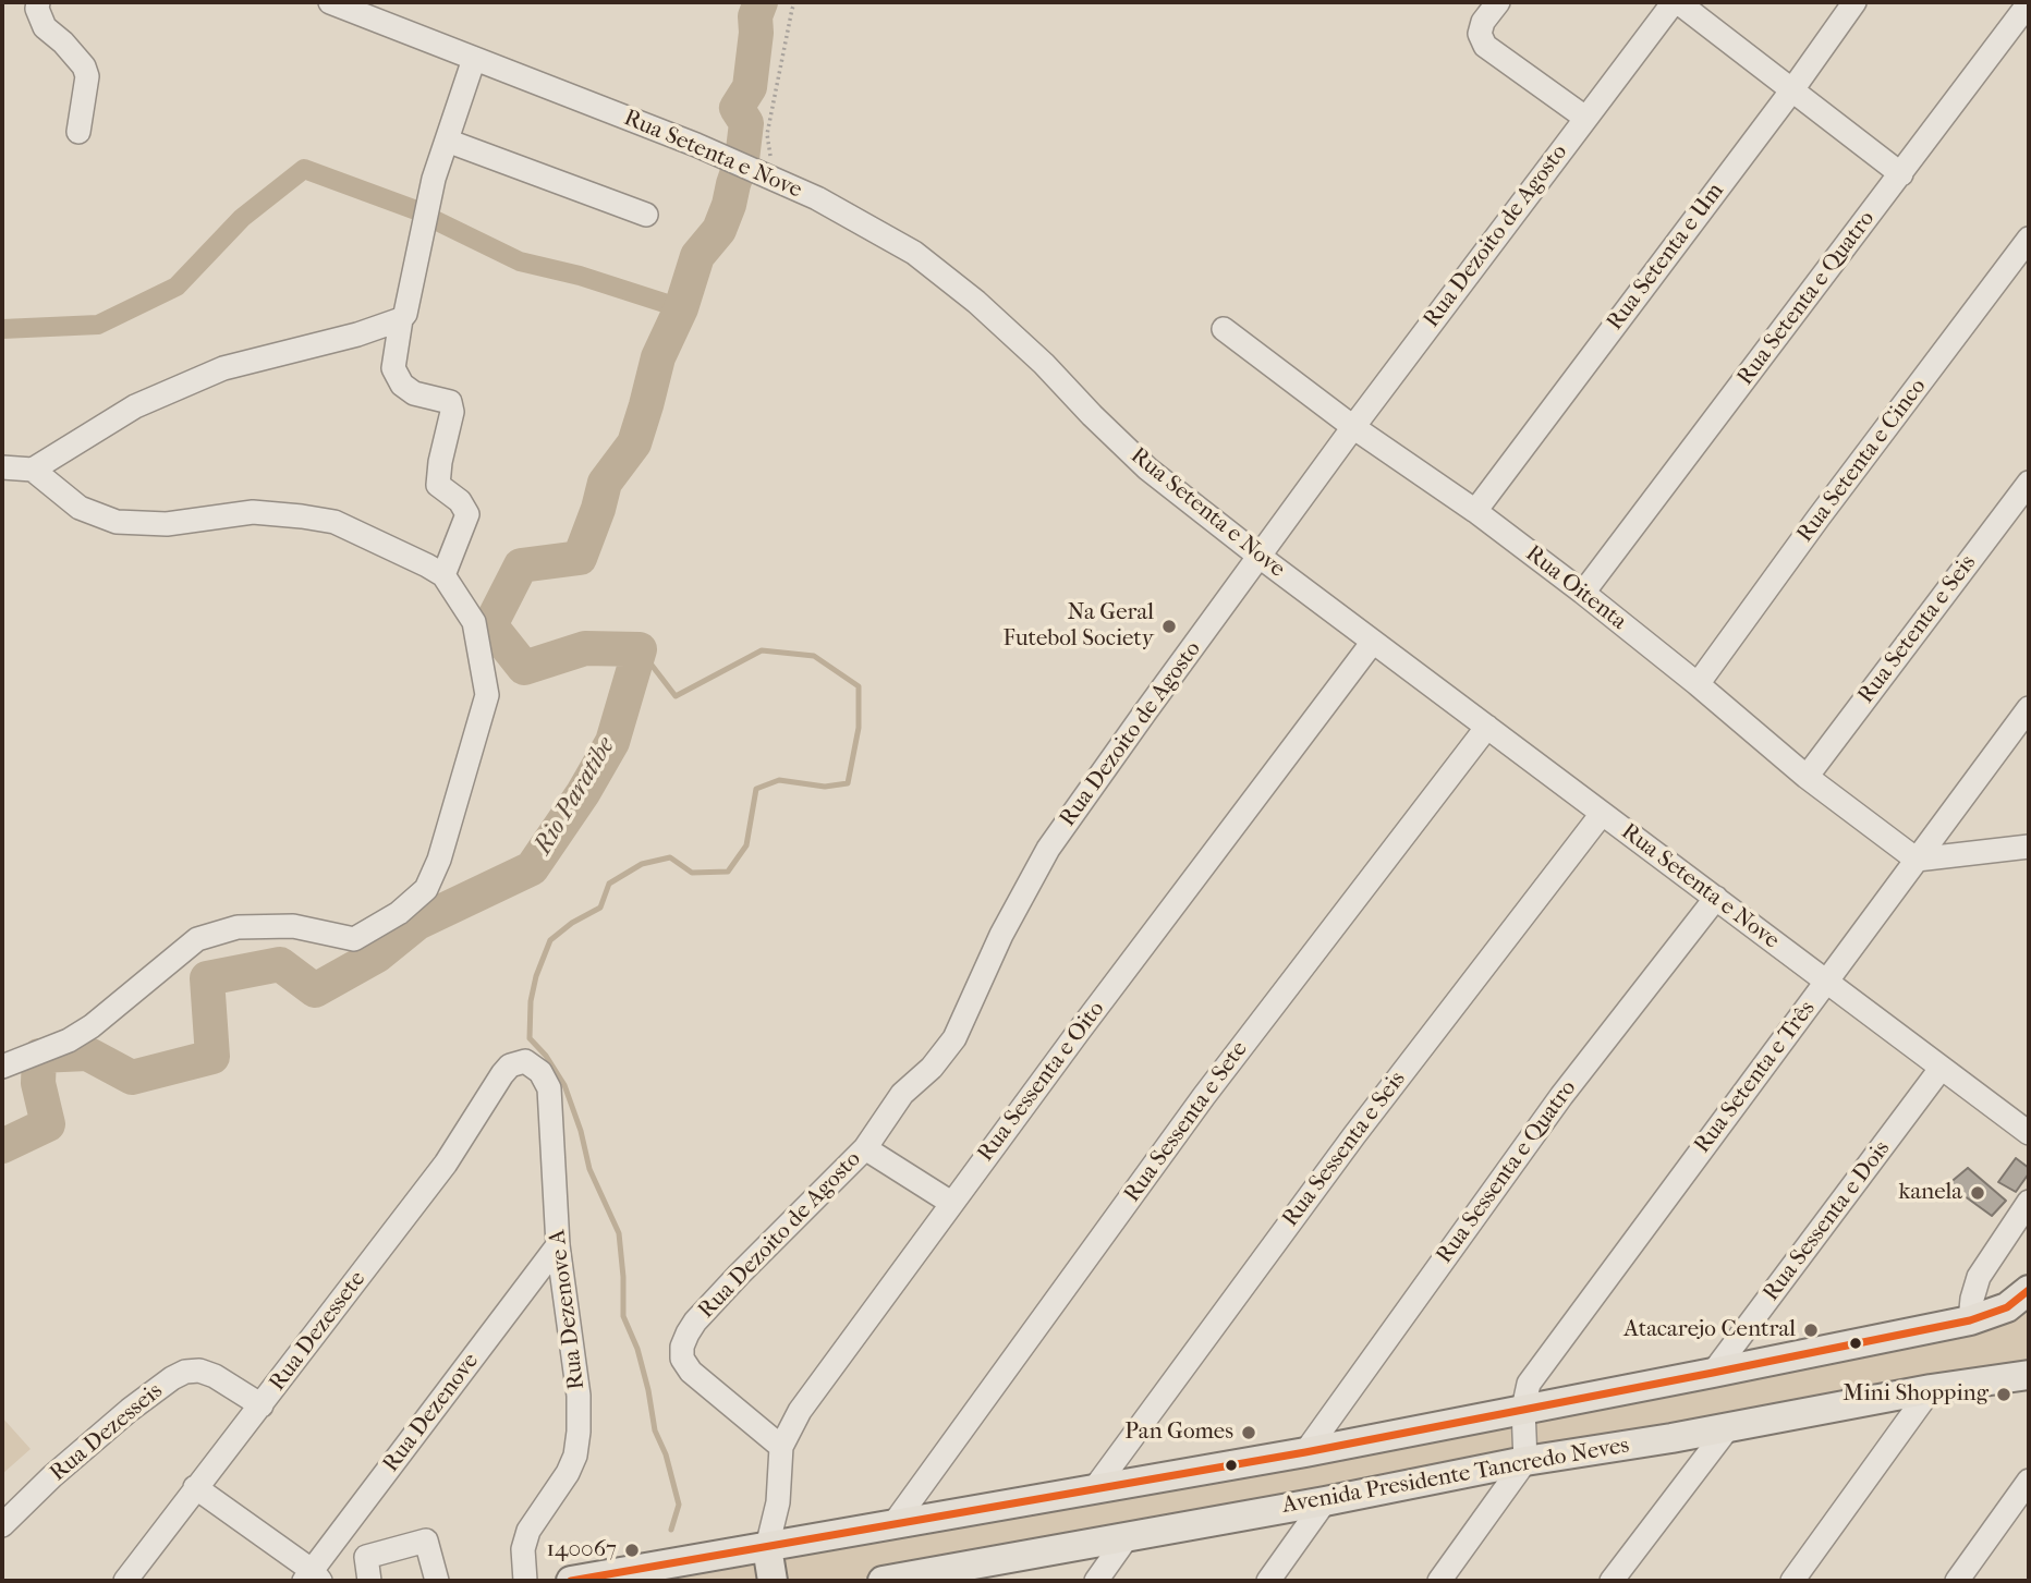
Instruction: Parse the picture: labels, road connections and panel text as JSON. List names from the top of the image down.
{
  "streets": {
    "main road": ["Avenida Presidente Tancredo Neves"],
    "street": [
      "Rua Setenta e Nove",
      "Rua Dezoito de Agosto",
      "Rua Setenta e Um",
      "Rua Setenta e Quatro",
      "Rua Setenta e Cinco",
      "Rua Oitenta",
      "Rua Setenta e Seis",
      "Rua Setenta e Três",
      "Rua Sessenta e Oito",
      "Rua Sessenta e Sete",
      "Rua Sessenta e Seis",
      "Rua Sessenta e Quatro",
      "Rua Sessenta e Dois",
      "Rua Dezenove A",
      "Rua Dezessete",
      "Rua Dezenove",
      "Rua Dezesseis"
    ]
  },
  "crossings": [
    ["Rua Setenta e Nove", "Rua Dezoito de Agosto"],
    ["Rua Setenta e Nove", "Rua Setenta e Três"],
    ["Rua Setenta e Nove", "Rua Sessenta e Oito"],
    ["Rua Setenta e Nove", "Rua Sessenta e Sete"],
    ["Rua Setenta e Nove", "Rua Sessenta e Seis"],
    ["Rua Setenta e Nove", "Rua Sessenta e Quatro"],
    ["Rua Setenta e Nove", "Rua Sessenta e Dois"],
    ["Rua Dezoito de Agosto", "Rua Oitenta"],
    ["Rua Dezoito de Agosto", "Rua Sessenta e Oito"],
    ["Rua Setenta e Um", "Rua Oitenta"],
    ["Rua Setenta e Quatro", "Rua Oitenta"],
    ["Rua Setenta e Cinco", "Rua Oitenta"],
    ["Rua Oitenta", "Rua Setenta e Seis"],
    ["Rua Oitenta", "Rua Setenta e Três"],
    ["Rua Setenta e Três", "Avenida Presidente Tancredo Neves"],
    ["Rua Dezenove A", "Rua Dezessete"],
    ["Rua Dezenove A", "Rua Dezenove"],
    ["Rua Dezessete", "Rua Dezesseis"]
  ],
  "water": ["Rio Paratibe"],
  "places": [
    "Na Geral Futebol Society",
    "kanela",
    "Atacarejo Central",
    "Mini Shopping",
    "Pan Gomes",
    "140067"
  ]
}
